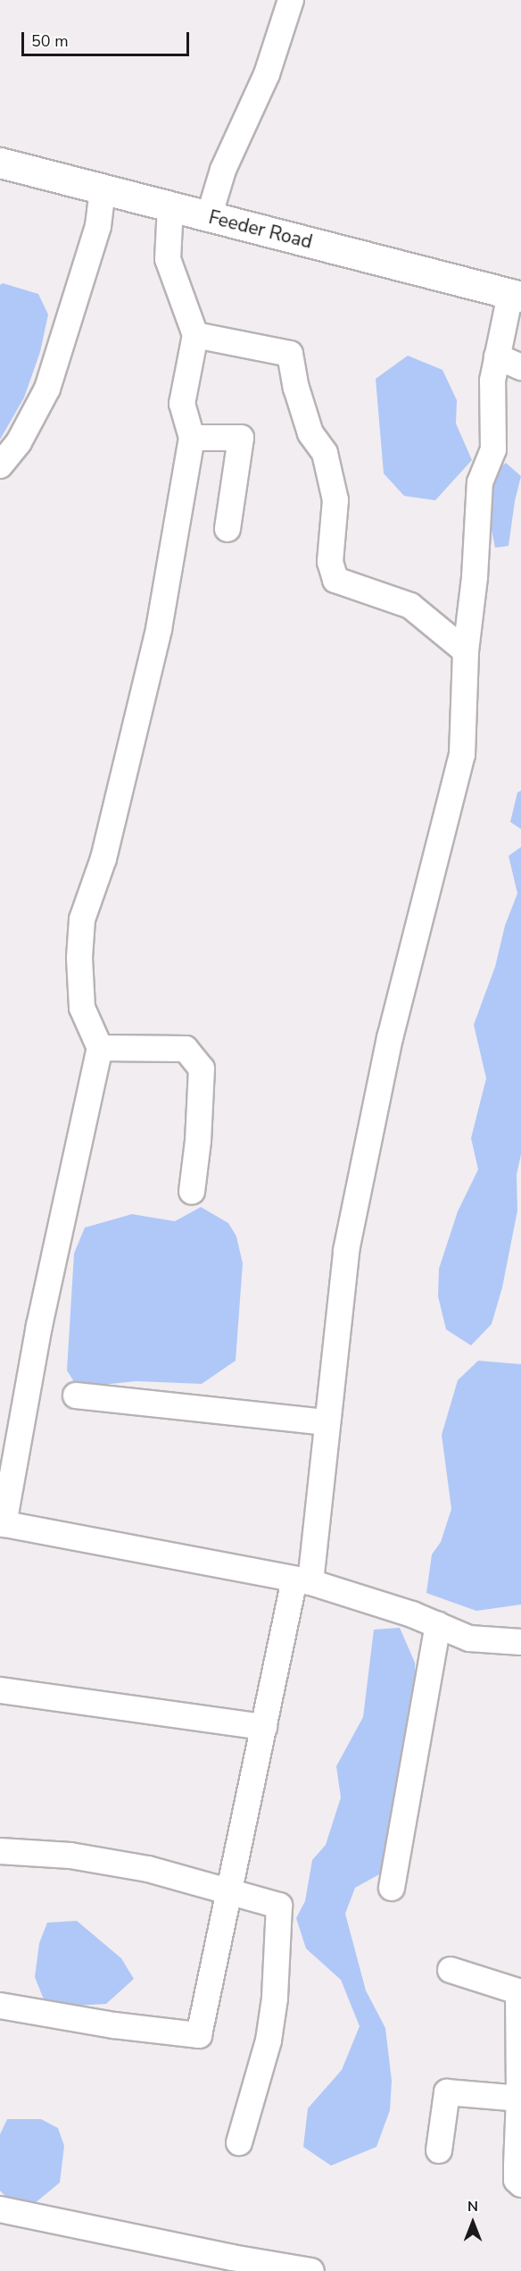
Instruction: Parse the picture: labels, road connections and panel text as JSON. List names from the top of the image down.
{
  "streets": {
    "street": ["Feeder Road"]
  },
  "scale_bar": "50 m",
  "north": "top"
}
